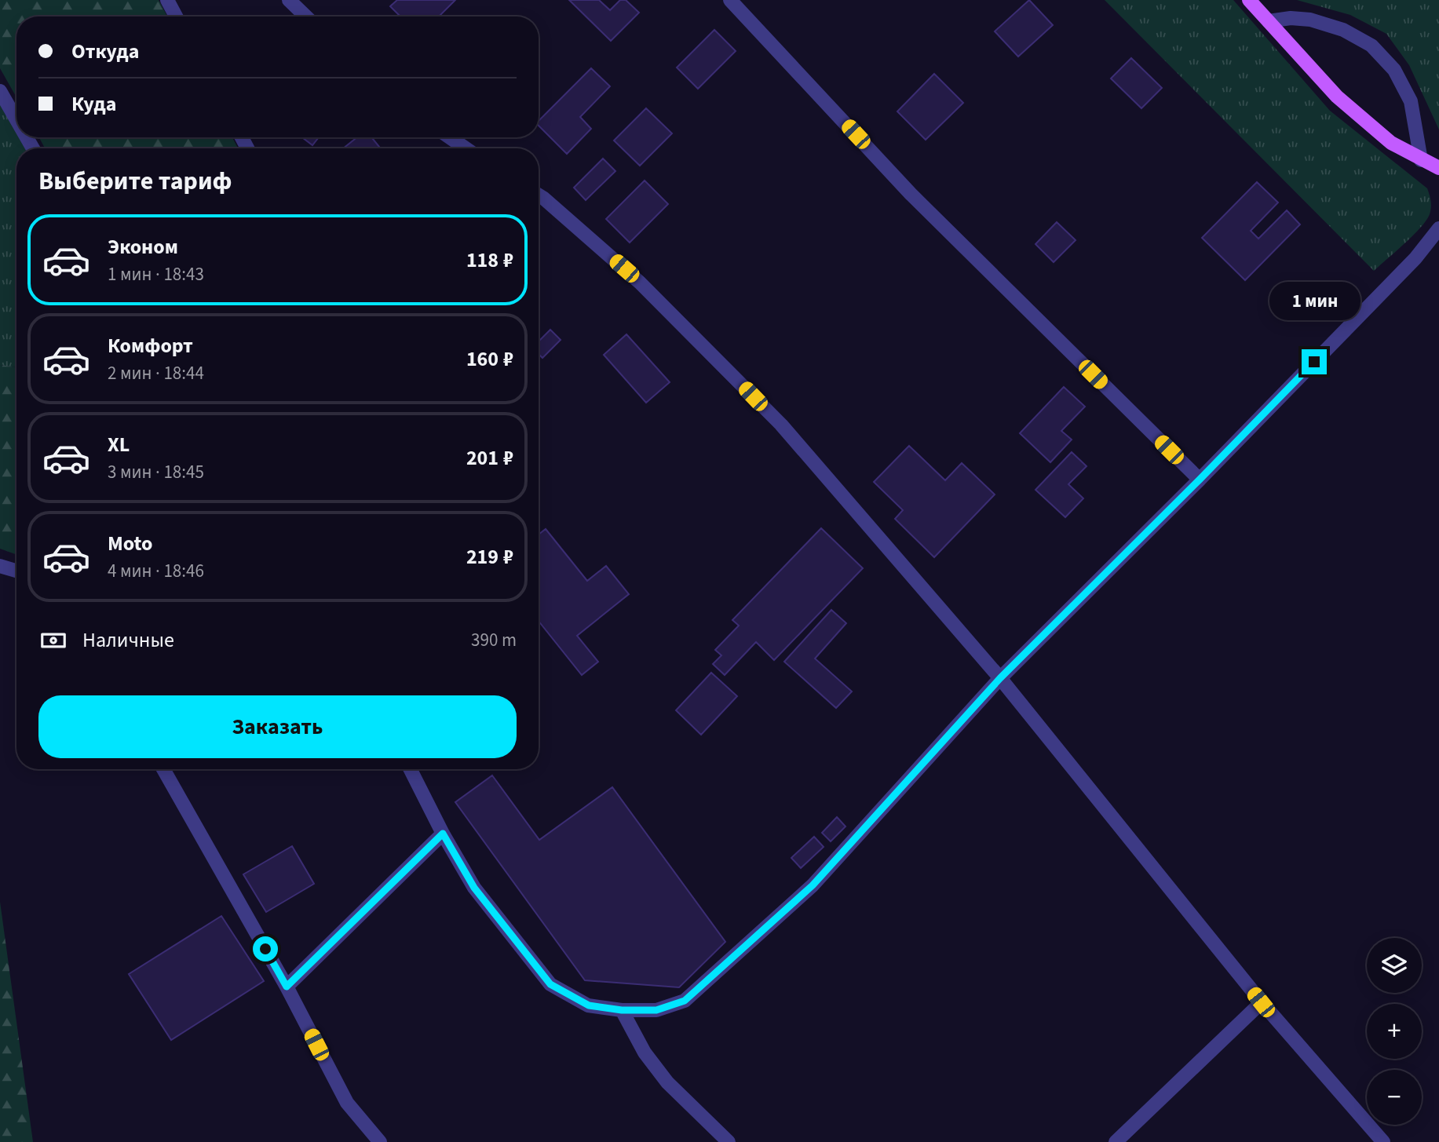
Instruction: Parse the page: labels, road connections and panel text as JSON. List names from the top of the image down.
{
  "page": {
    "banner": ["Откуда", "Куда"],
    "heading": "Выберите тариф",
    "list": [
      {
        "name": "Эконом",
        "note": "1 мин · 18:43",
        "value": "118 ₽"
      },
      {
        "name": "Комфорт",
        "note": "2 мин · 18:44",
        "value": "160 ₽"
      },
      {
        "name": "XL",
        "note": "3 мин · 18:45",
        "value": "201 ₽"
      },
      {
        "name": "Moto",
        "note": "4 мин · 18:46",
        "value": "219 ₽"
      }
    ],
    "bubble": "1 мин",
    "pay": ["Наличные", "390 m"],
    "buttons": "Заказать",
    "map_buttons": ["+", "−"]
  }
}
